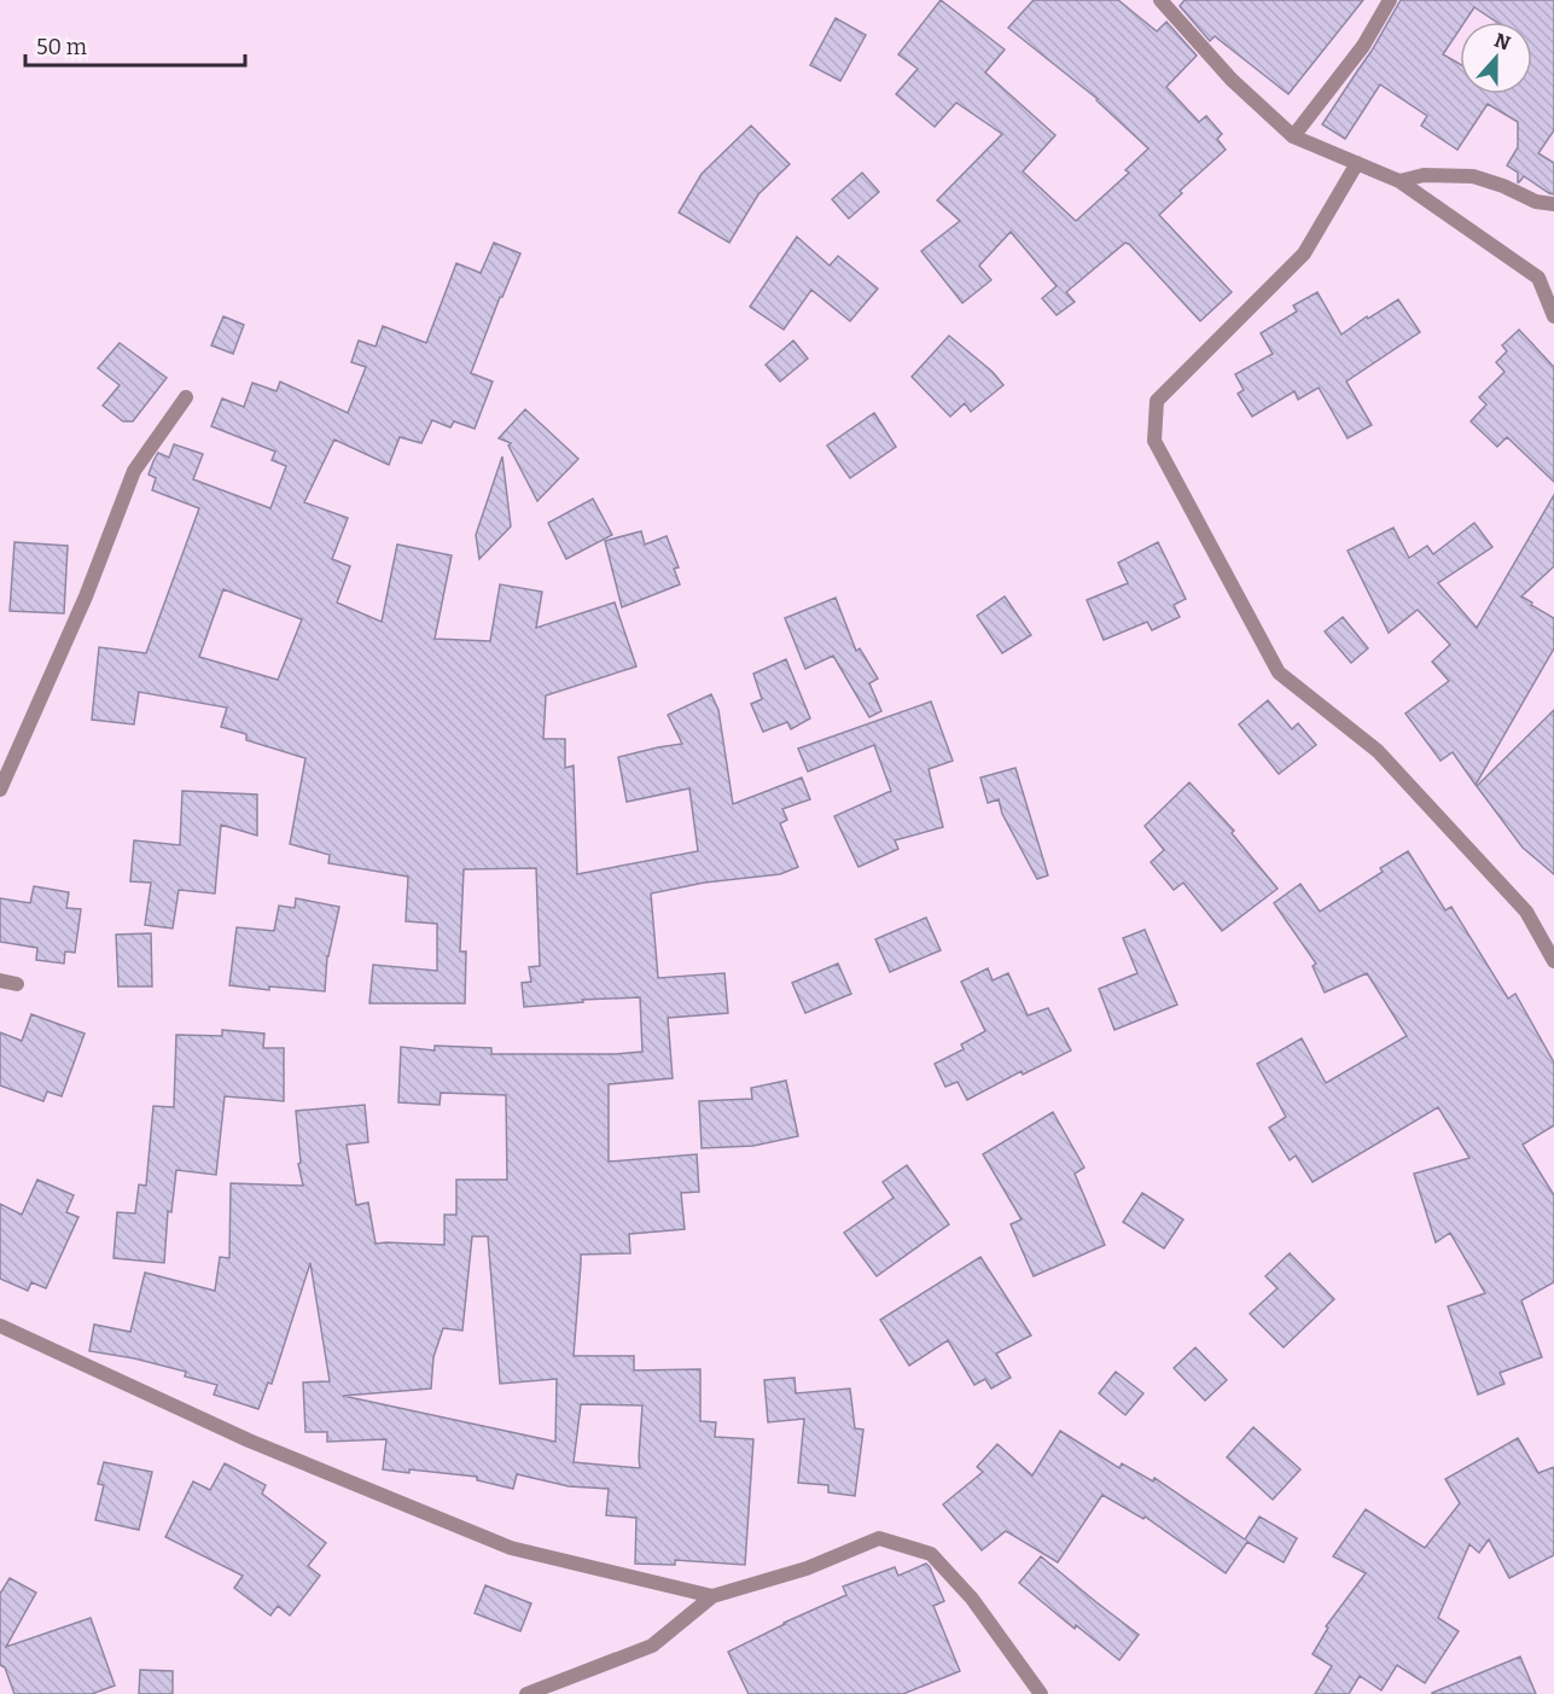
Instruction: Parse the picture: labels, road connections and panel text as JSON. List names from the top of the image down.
{
  "scale_bar": "50 m",
  "north": "top"
}
